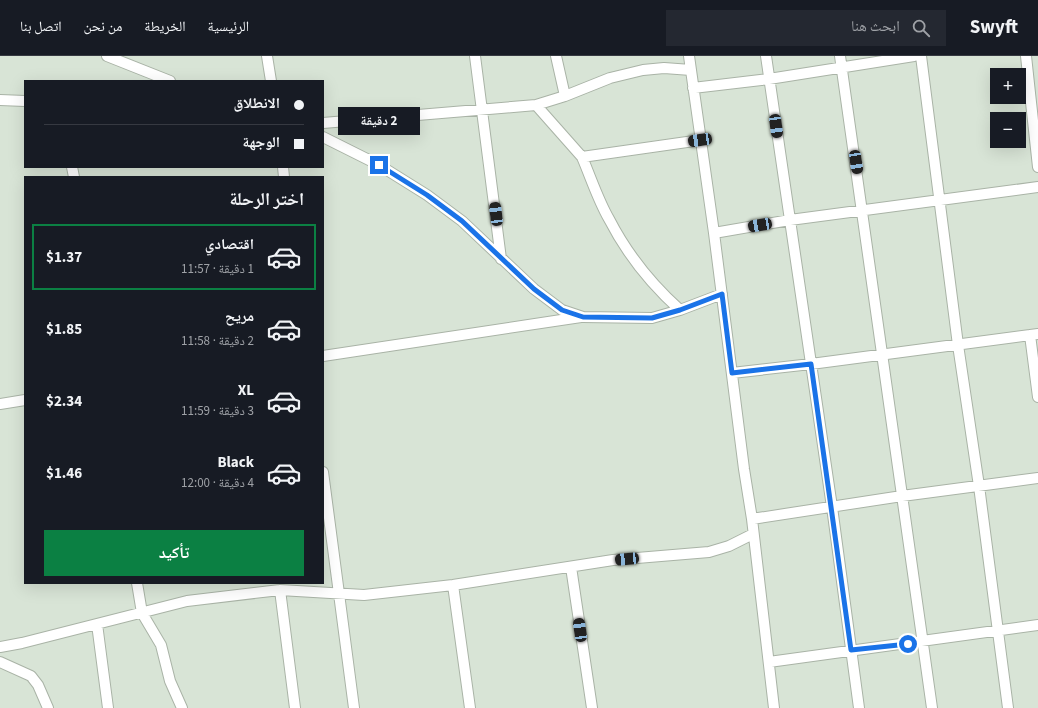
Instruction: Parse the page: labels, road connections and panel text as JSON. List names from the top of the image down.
{
  "page": {
    "header": "Swyft",
    "search": "ابحث هنا",
    "nav": [
      "الرئيسية",
      "الخريطة",
      "من نحن",
      "اتصل بنا"
    ],
    "map_buttons": ["+", "−"],
    "banner": ["الانطلاق", "الوجهة"],
    "bubble": "2 دقيقة",
    "heading": "اختر الرحلة",
    "list": [
      {
        "name": "اقتصادي",
        "note": "1 دقيقة · 11:57",
        "value": "$1.37"
      },
      {
        "name": "مريح",
        "note": "2 دقيقة · 11:58",
        "value": "$1.85"
      },
      {
        "name": "XL",
        "note": "3 دقيقة · 11:59",
        "value": "$2.34"
      },
      {
        "name": "Black",
        "note": "4 دقيقة · 12:00",
        "value": "$1.46"
      }
    ],
    "buttons": "تأكيد"
  }
}
